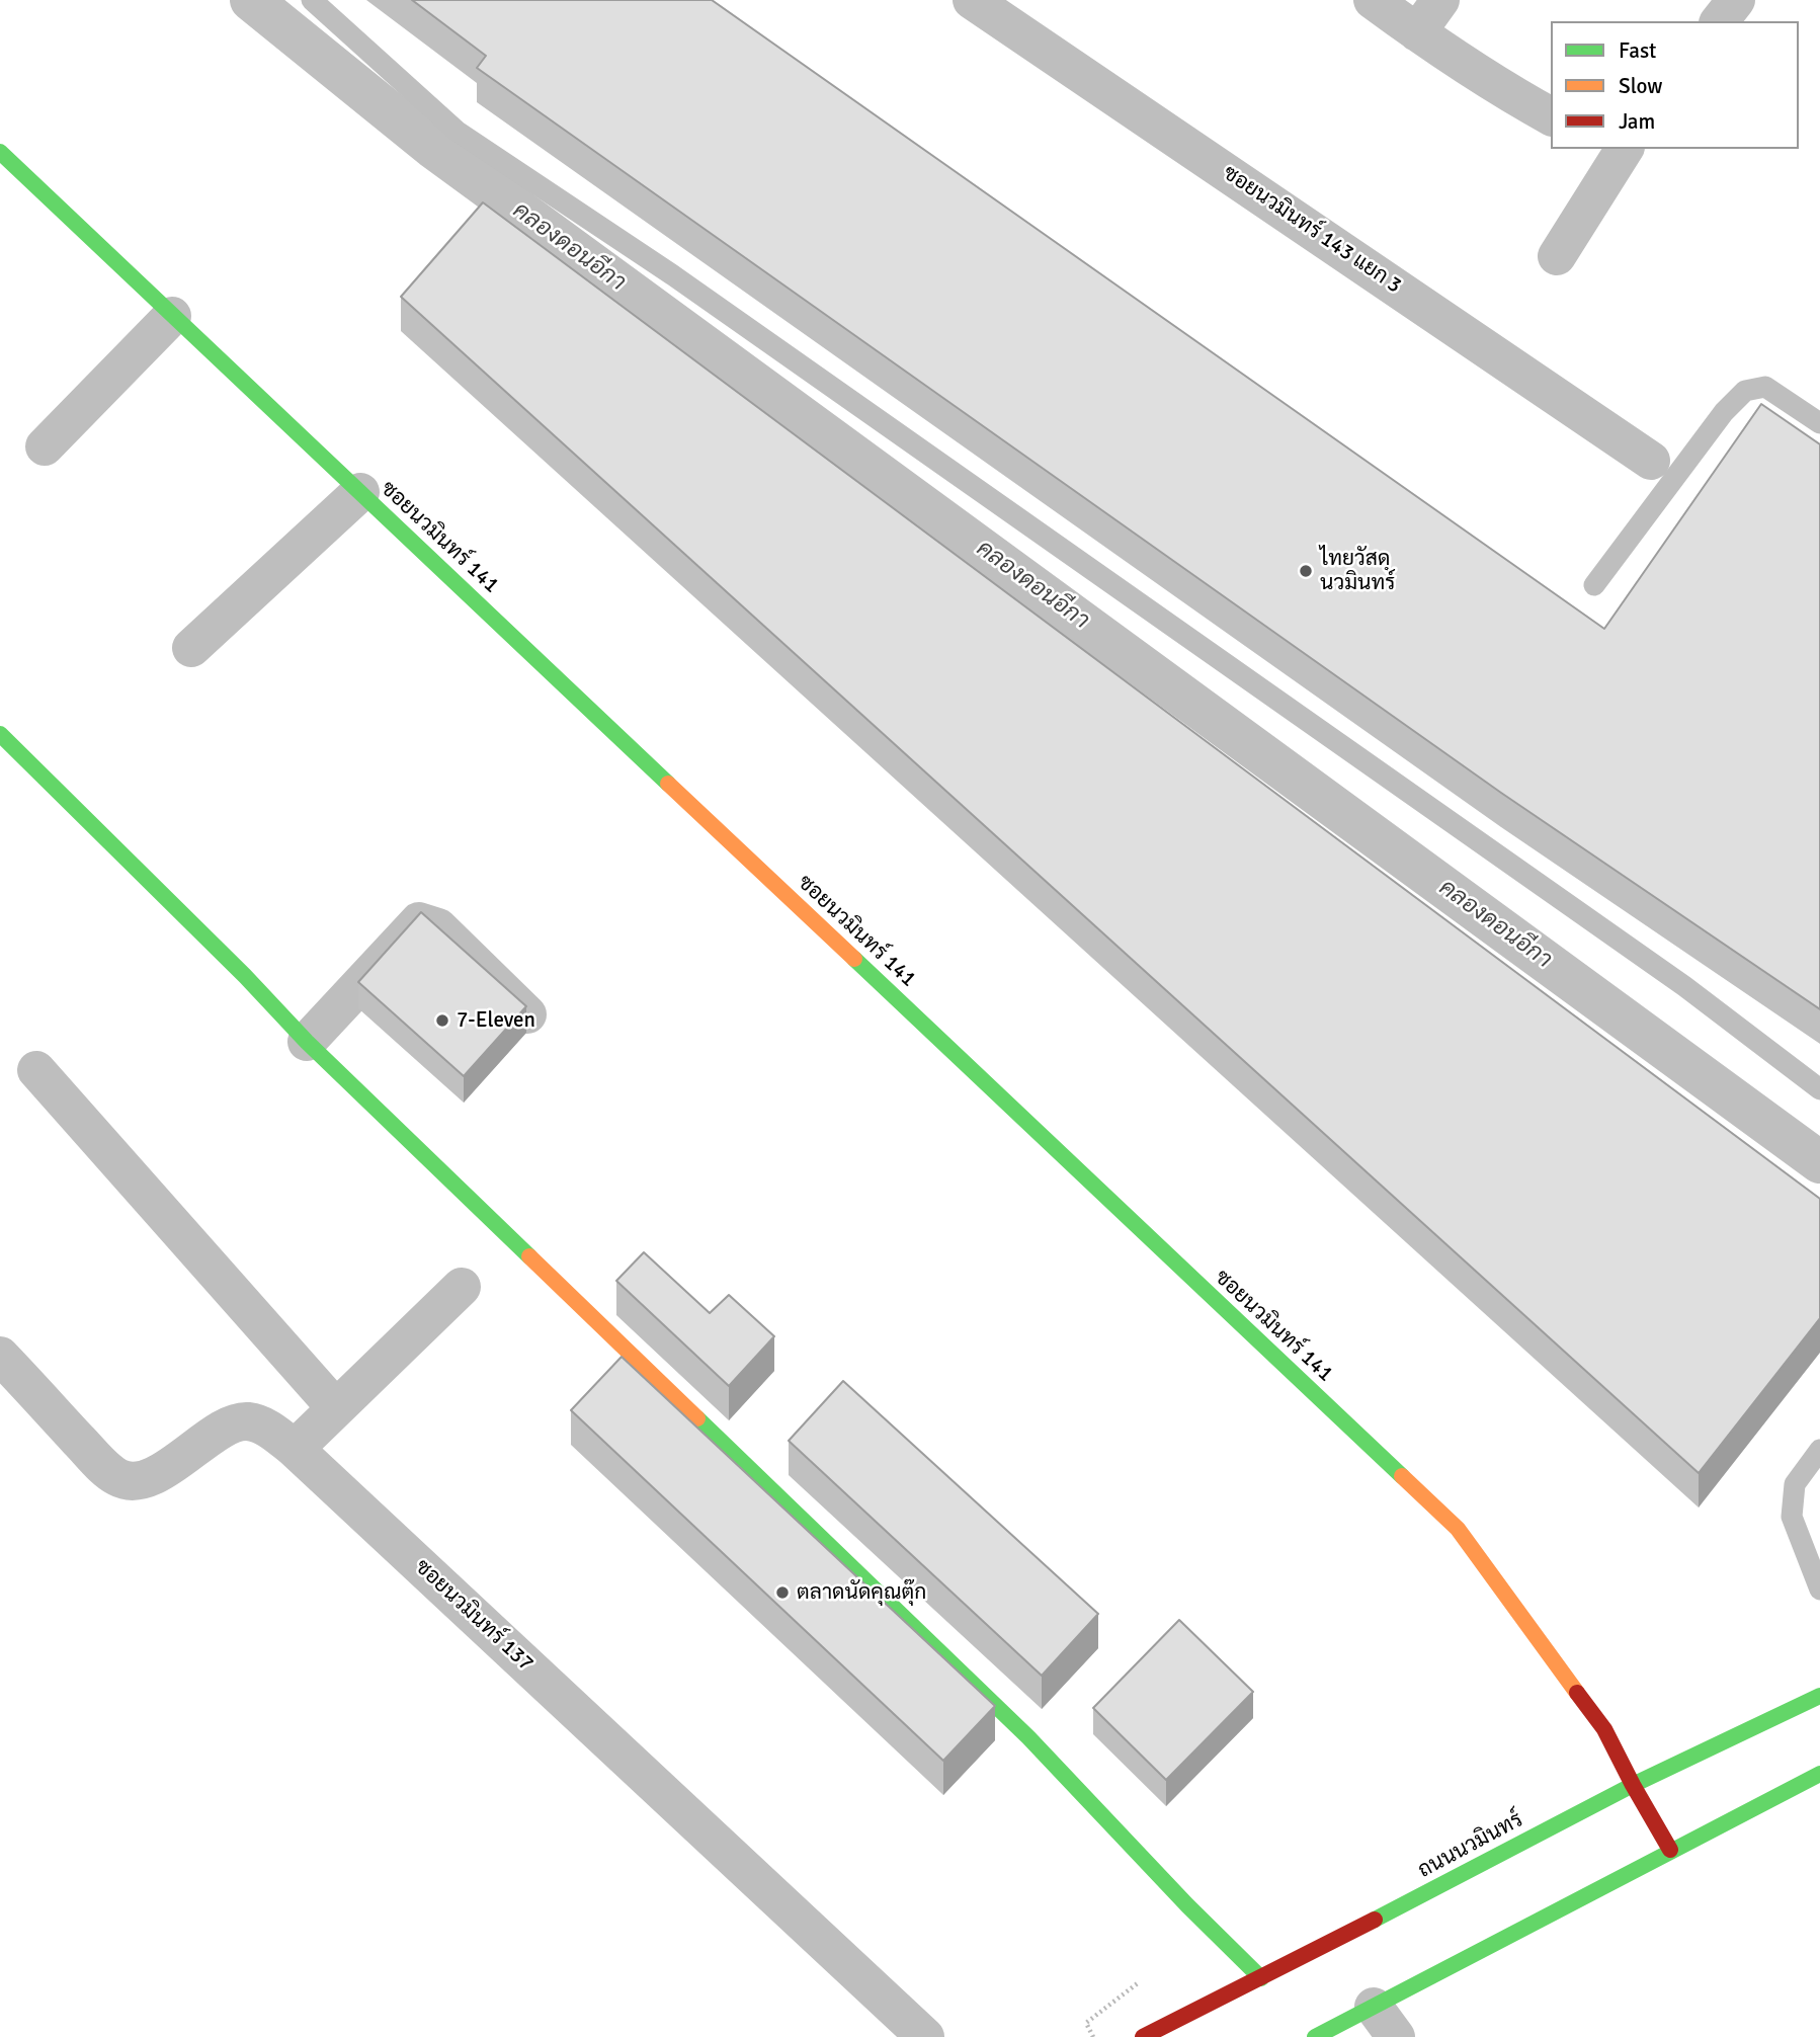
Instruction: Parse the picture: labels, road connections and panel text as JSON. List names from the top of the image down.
{
  "streets": {
    "street": [
      "ซอยนวมินทร์ 143 แยก 3",
      "ซอยนวมินทร์ 141",
      "ซอยนวมินทร์ 137",
      "ถนนนวมินทร์"
    ]
  },
  "crossings": [
    ["ซอยนวมินทร์ 141", "ถนนนวมินทร์"]
  ],
  "water": ["คลองดอนอีกา"],
  "places": ["ไทยวัสดุ นวมินทร์", "7-Eleven", "ตลาดนัดคุณตุ๊ก"],
  "legend": ["Fast", "Slow", "Jam"]
}
